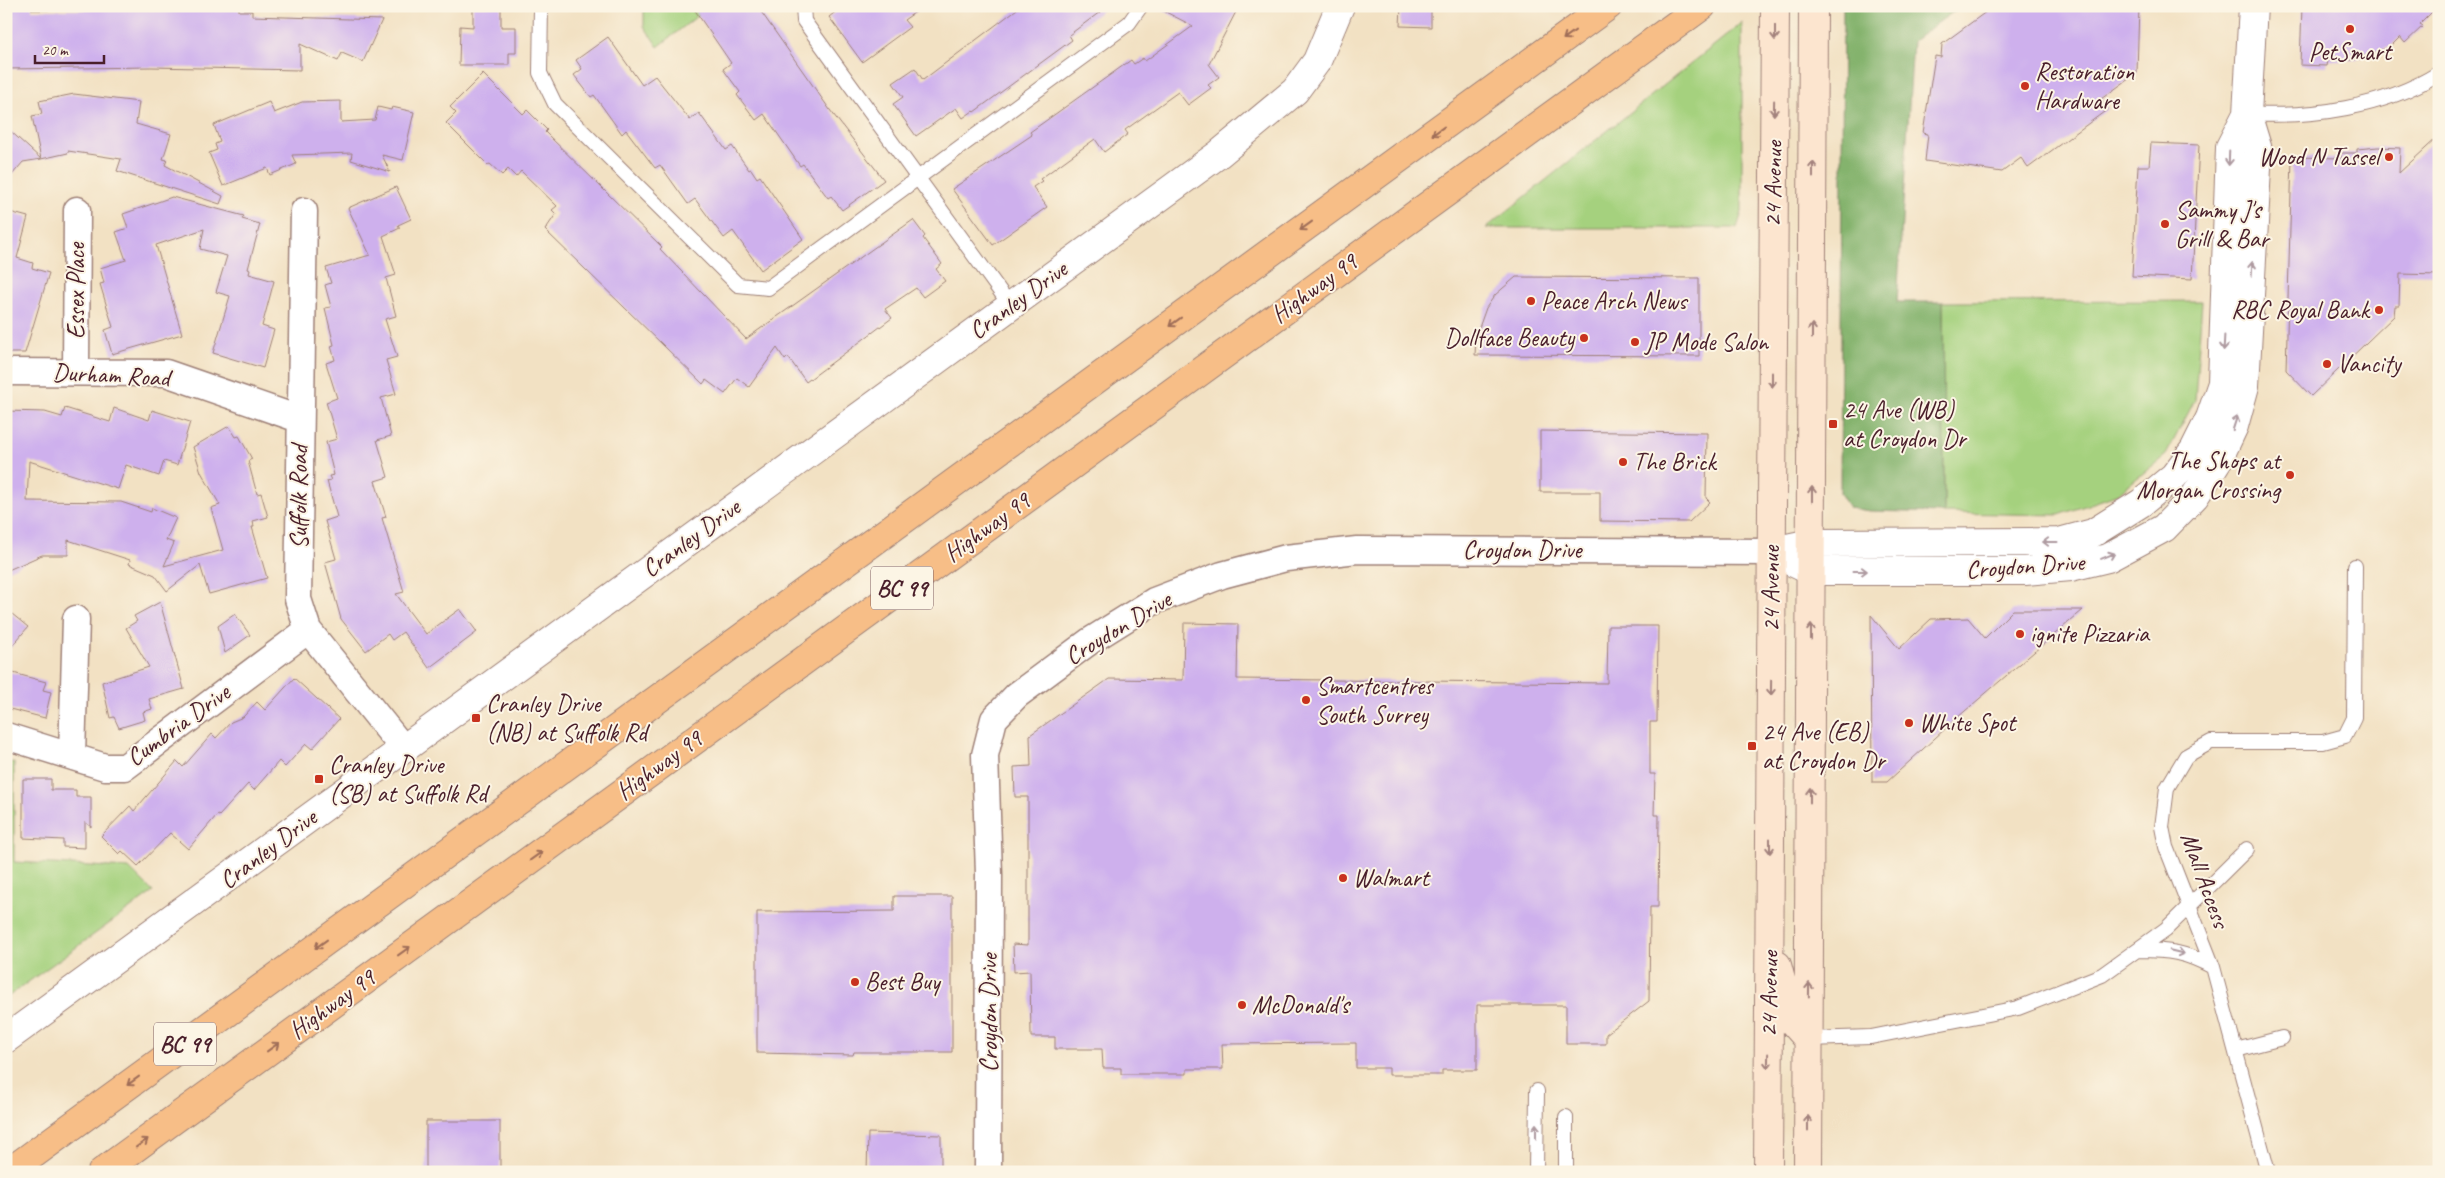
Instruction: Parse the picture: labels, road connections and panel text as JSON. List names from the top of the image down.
{
  "streets": {
    "highway": ["Highway 99", "BC 99"],
    "main road": ["24 Avenue"],
    "street": [
      "Essex Place",
      "Cranley Drive",
      "Durham Road",
      "Suffolk Road",
      "Croydon Drive",
      "Cumbria Drive"
    ],
    "lane": ["Mall Access"]
  },
  "crossings": [
    ["24 Avenue", "Croydon Drive"],
    ["Essex Place", "Durham Road"],
    ["Cranley Drive", "Suffolk Road"],
    ["Durham Road", "Suffolk Road"],
    ["Suffolk Road", "Cumbria Drive"]
  ],
  "places": {
    "other": [
      "PetSmart",
      "Restoration Hardware",
      "Wood N Tassel",
      "Sammy J's Grill & Bar",
      "Peace Arch News",
      "RBC Royal Bank",
      "Dollface Beauty",
      "JP Mode Salon",
      "Vancity",
      "The Brick",
      "The Shops at Morgan Crossing",
      "ignite Pizzaria",
      "Smartcentres South Surrey",
      "White Spot",
      "Walmart",
      "Best Buy",
      "McDonald's"
    ],
    "transit": [
      "24 Ave (WB) at Croydon Dr",
      "Cranley Drive (NB) at Suffolk Rd",
      "24 Ave (EB) at Croydon Dr",
      "Cranley Drive (SB) at Suffolk Rd"
    ]
  },
  "scale_bar": "20 m"
}
